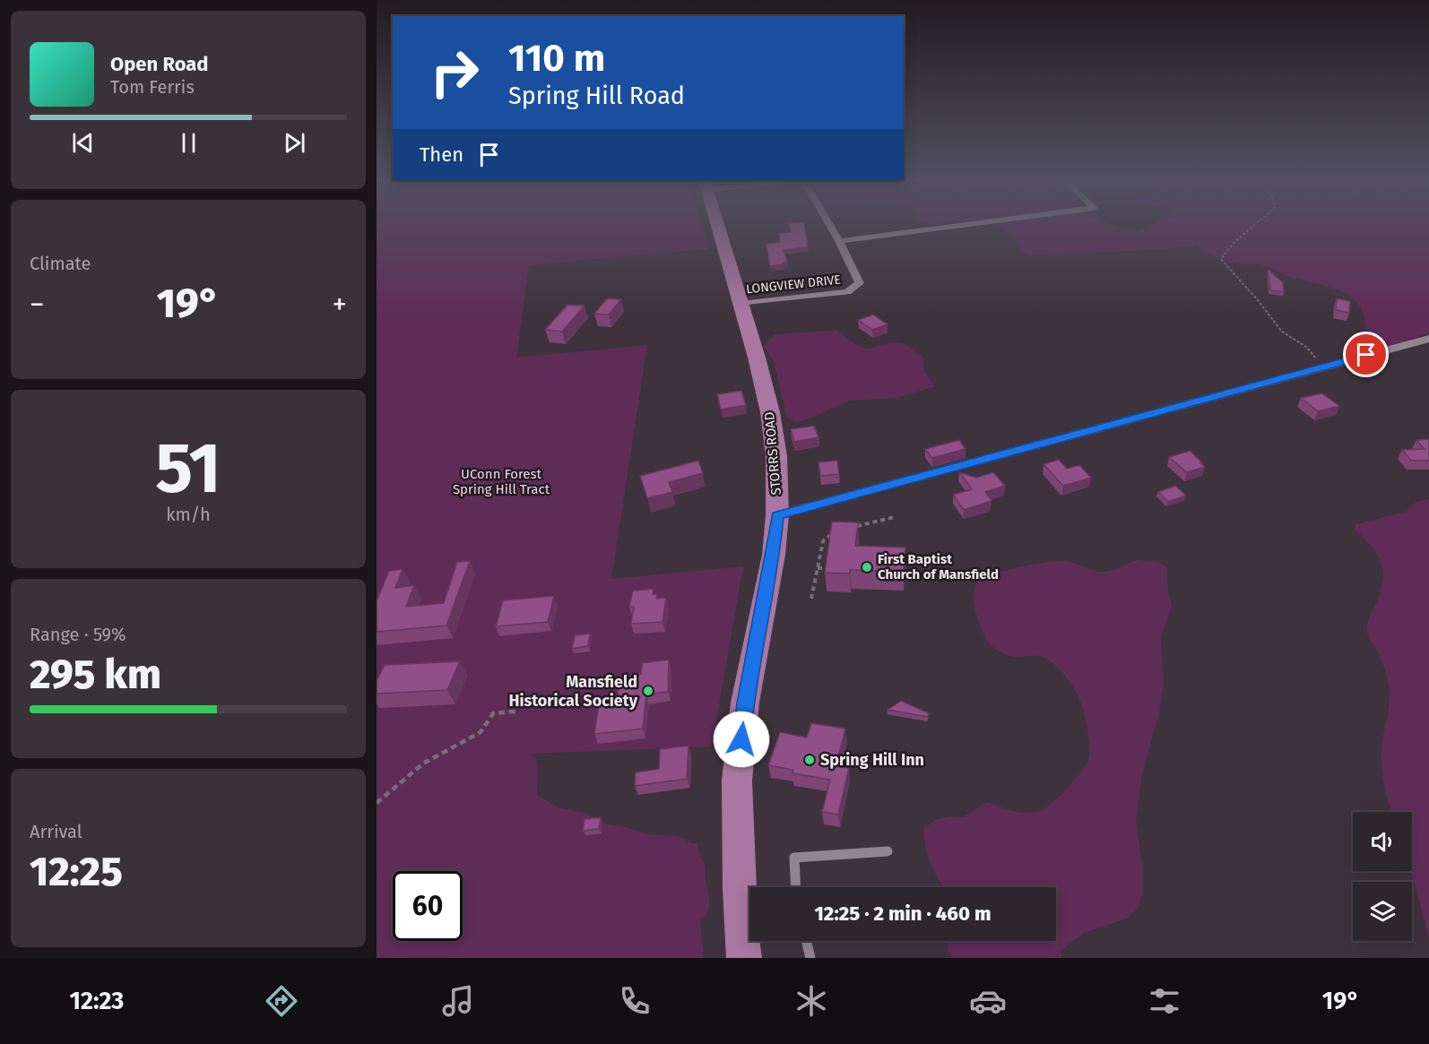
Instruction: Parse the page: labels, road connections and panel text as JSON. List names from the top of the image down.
{
  "streets": {
    "main road": ["STORRS ROAD"],
    "street": ["LONGVIEW DRIVE"]
  },
  "crossings": [
    ["LONGVIEW DRIVE", "STORRS ROAD"]
  ],
  "parks": ["UConn Forest Spring Hill Tract"],
  "places": ["First Baptist Church of Mansfield", "Mansfield Historical Society", "Spring Hill Inn"],
  "page": {
    "turn": ["110 m", "Spring Hill Road"],
    "song": ["Open Road", "Tom Ferris"],
    "then": "Then",
    "tile": [
      "Climate",
      ["51", "km/h"],
      ["Range · 59%", "295 km"],
      ["Arrival", "12:25"]
    ],
    "heat": ["−", "19°", "+"],
    "limit": "60",
    "trip": "12:25 · 2 min · 460 m",
    "tabs": ["12:23", "19°"]
  }
}
